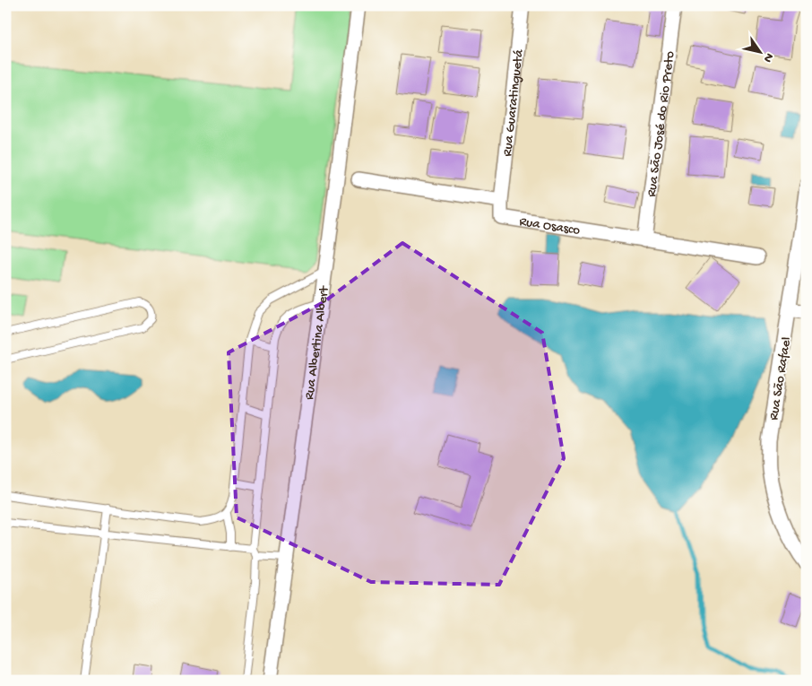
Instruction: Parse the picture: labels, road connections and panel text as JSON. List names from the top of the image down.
{
  "streets": {
    "street": [
      "Rua Guaratinguetá",
      "Rua São José do Rio Preto",
      "Rua Osasco",
      "Rua Albertina Albert",
      "Rua São Rafael"
    ]
  },
  "crossings": [
    ["Rua Guaratinguetá", "Rua Osasco"],
    ["Rua São José do Rio Preto", "Rua Osasco"]
  ],
  "north": "bottom right"
}
